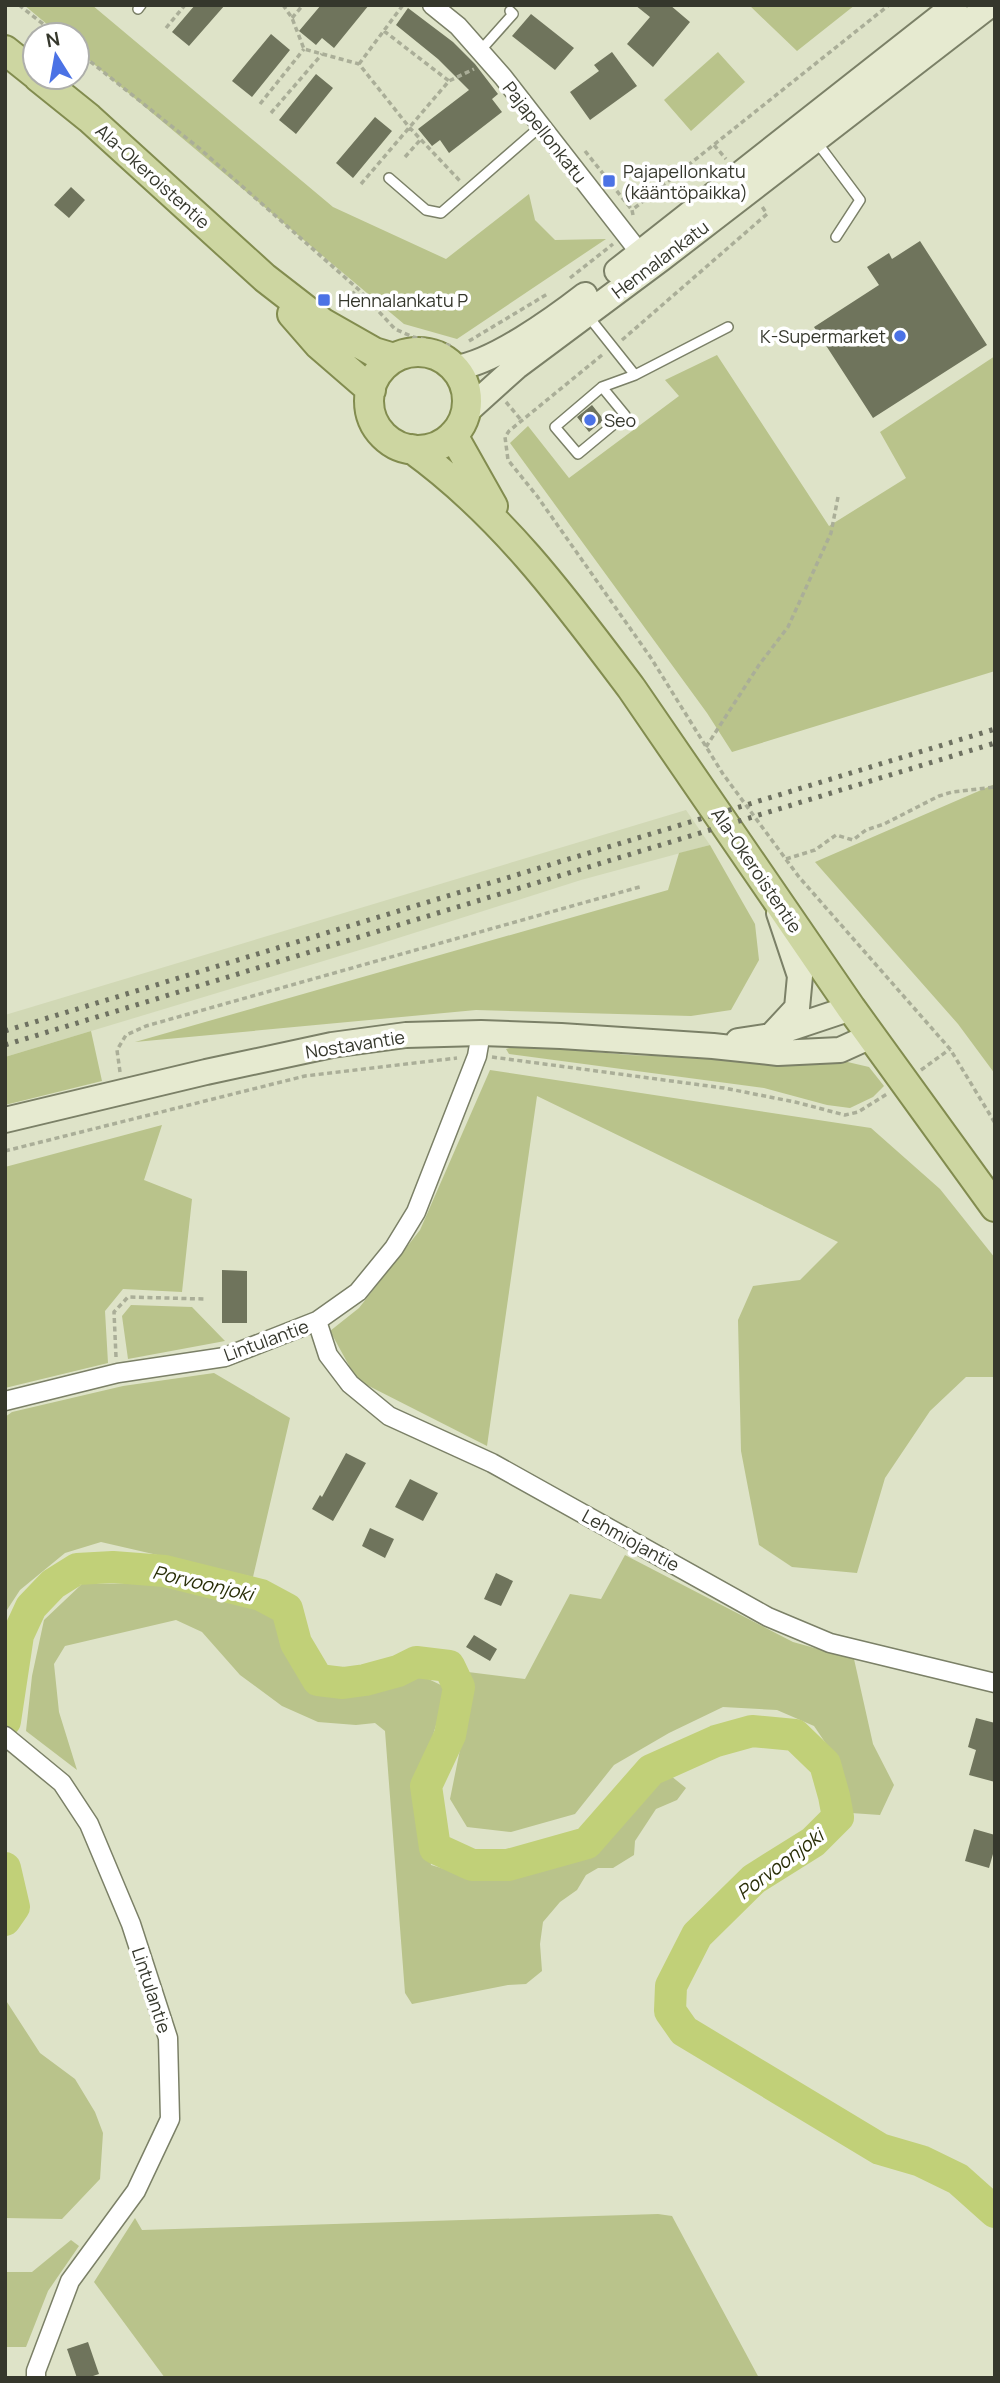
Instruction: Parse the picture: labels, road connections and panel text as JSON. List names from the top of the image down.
{
  "streets": {
    "main road": ["Ala-Okeroistentie"],
    "street": [
      "Pajapellonkatu",
      "Hennalankatu",
      "Nostavantie",
      "Lintulantie",
      "Lehmiojantie"
    ]
  },
  "crossings": [
    ["Pajapellonkatu", "Hennalankatu"],
    ["Ala-Okeroistentie", "Hennalankatu"],
    ["Ala-Okeroistentie", "Nostavantie"],
    ["Nostavantie", "Lintulantie"],
    ["Lintulantie", "Lehmiojantie"]
  ],
  "water": ["Porvoonjoki"],
  "places": {
    "transit": ["Pajapellonkatu (kääntöpaikka)", "Hennalankatu P"],
    "other": ["K-Supermarket", "Seo"]
  },
  "north": "top"
}
